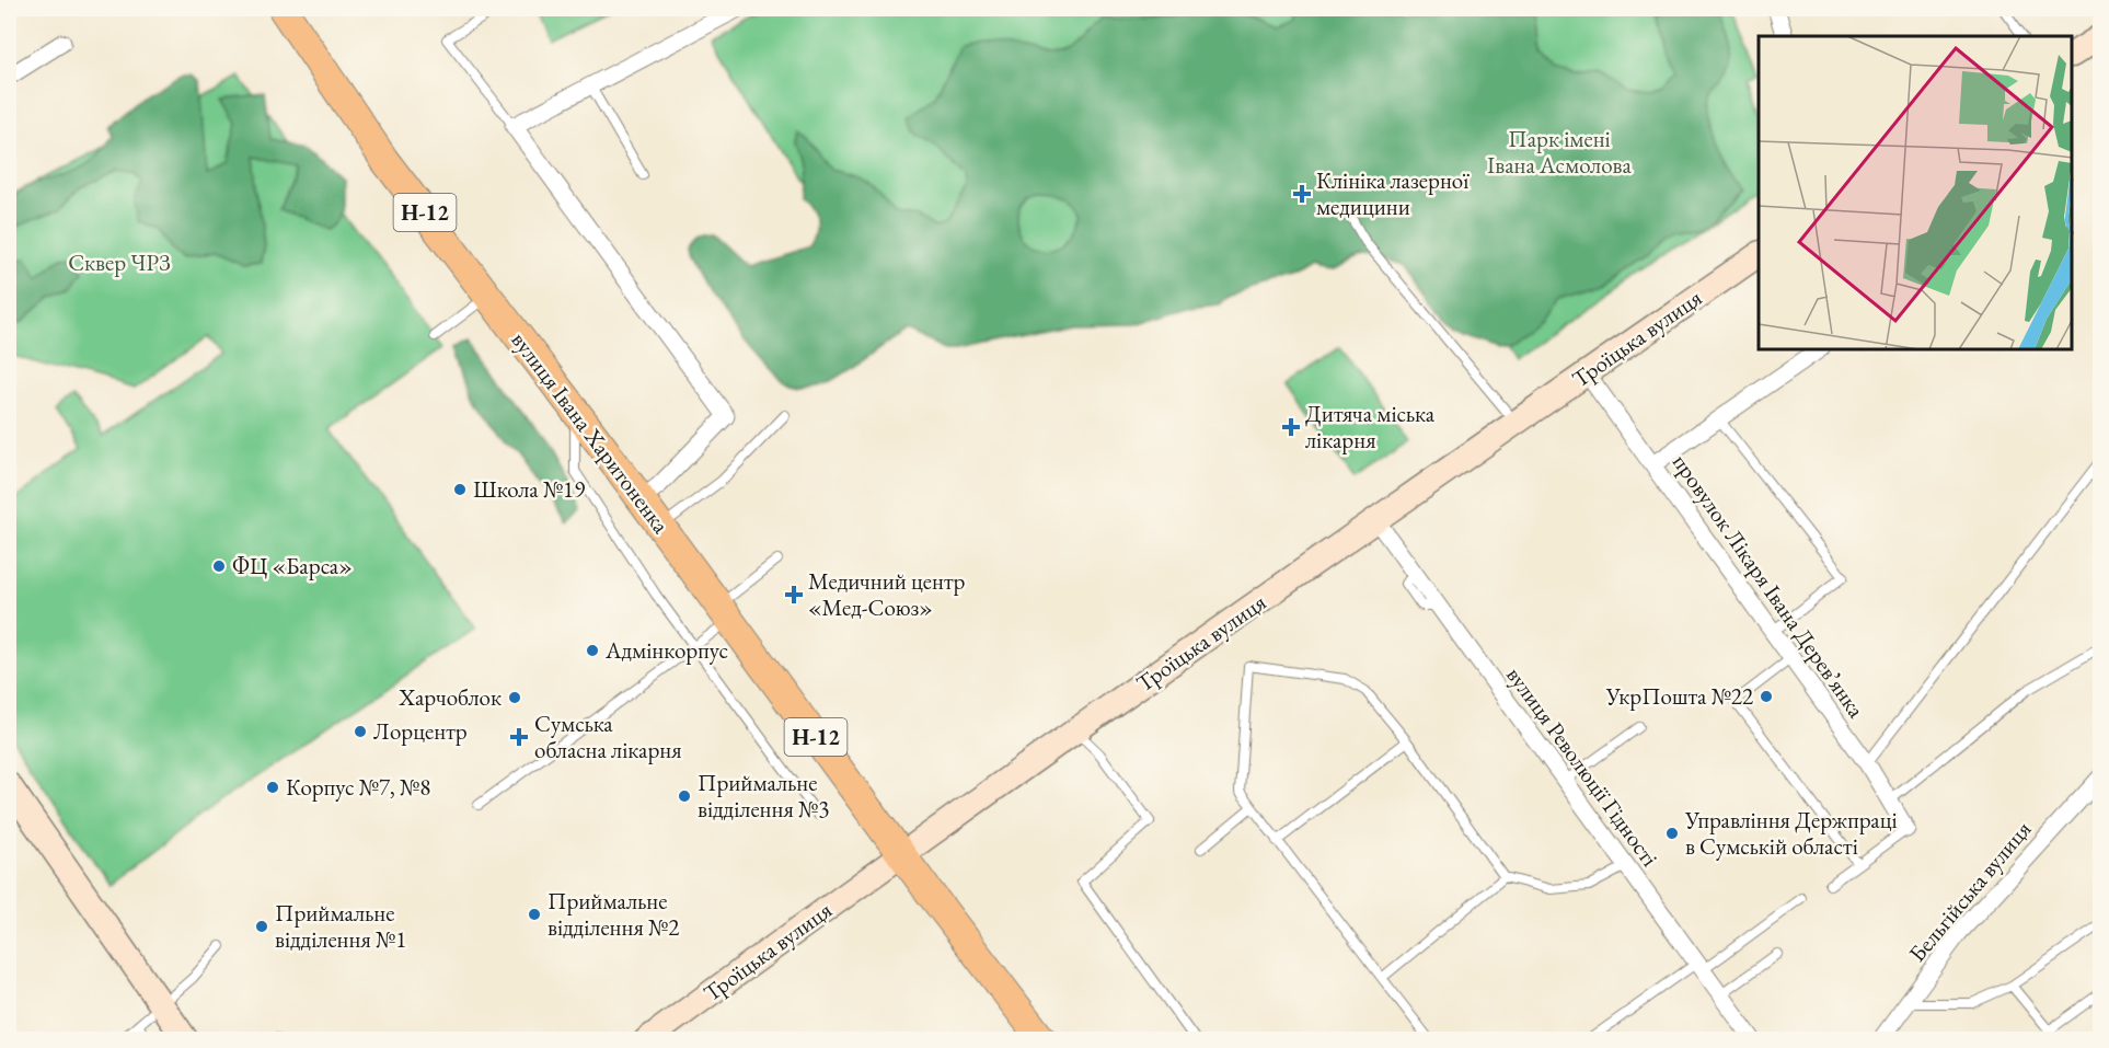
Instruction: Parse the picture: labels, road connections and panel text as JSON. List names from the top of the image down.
{
  "streets": {
    "main road": ["Н-12", "Троїцька вулиця", "вулиця Івана Харитоненка"],
    "street": ["провулок Лікаря Івана Деревʼянка", "вулиця Революції Гідності", "Бельгійська вулиця"]
  },
  "crossings": [
    ["Троїцька вулиця", "вулиця Івана Харитоненка"],
    ["Троїцька вулиця", "провулок Лікаря Івана Деревʼянка"],
    ["Троїцька вулиця", "вулиця Революції Гідності"]
  ],
  "parks": ["Парк імені Івана Асмолова", "Сквер ЧРЗ"],
  "places": {
    "health": [
      "Клініка лазерної медицини",
      "Дитяча міська лікарня",
      "Медичний центр «Мед-Союз»",
      "Сумська обласна лікарня"
    ],
    "other": [
      "Школа №19",
      "ФЦ «Барса»",
      "Адмінкорпус",
      "УкрПошта №22",
      "Харчоблок",
      "Лорцентр",
      "Корпус №7, №8",
      "Приймальне відділення №3",
      "Управління Держпраці в Сумській області",
      "Приймальне відділення №2",
      "Приймальне відділення №1"
    ]
  }
}
